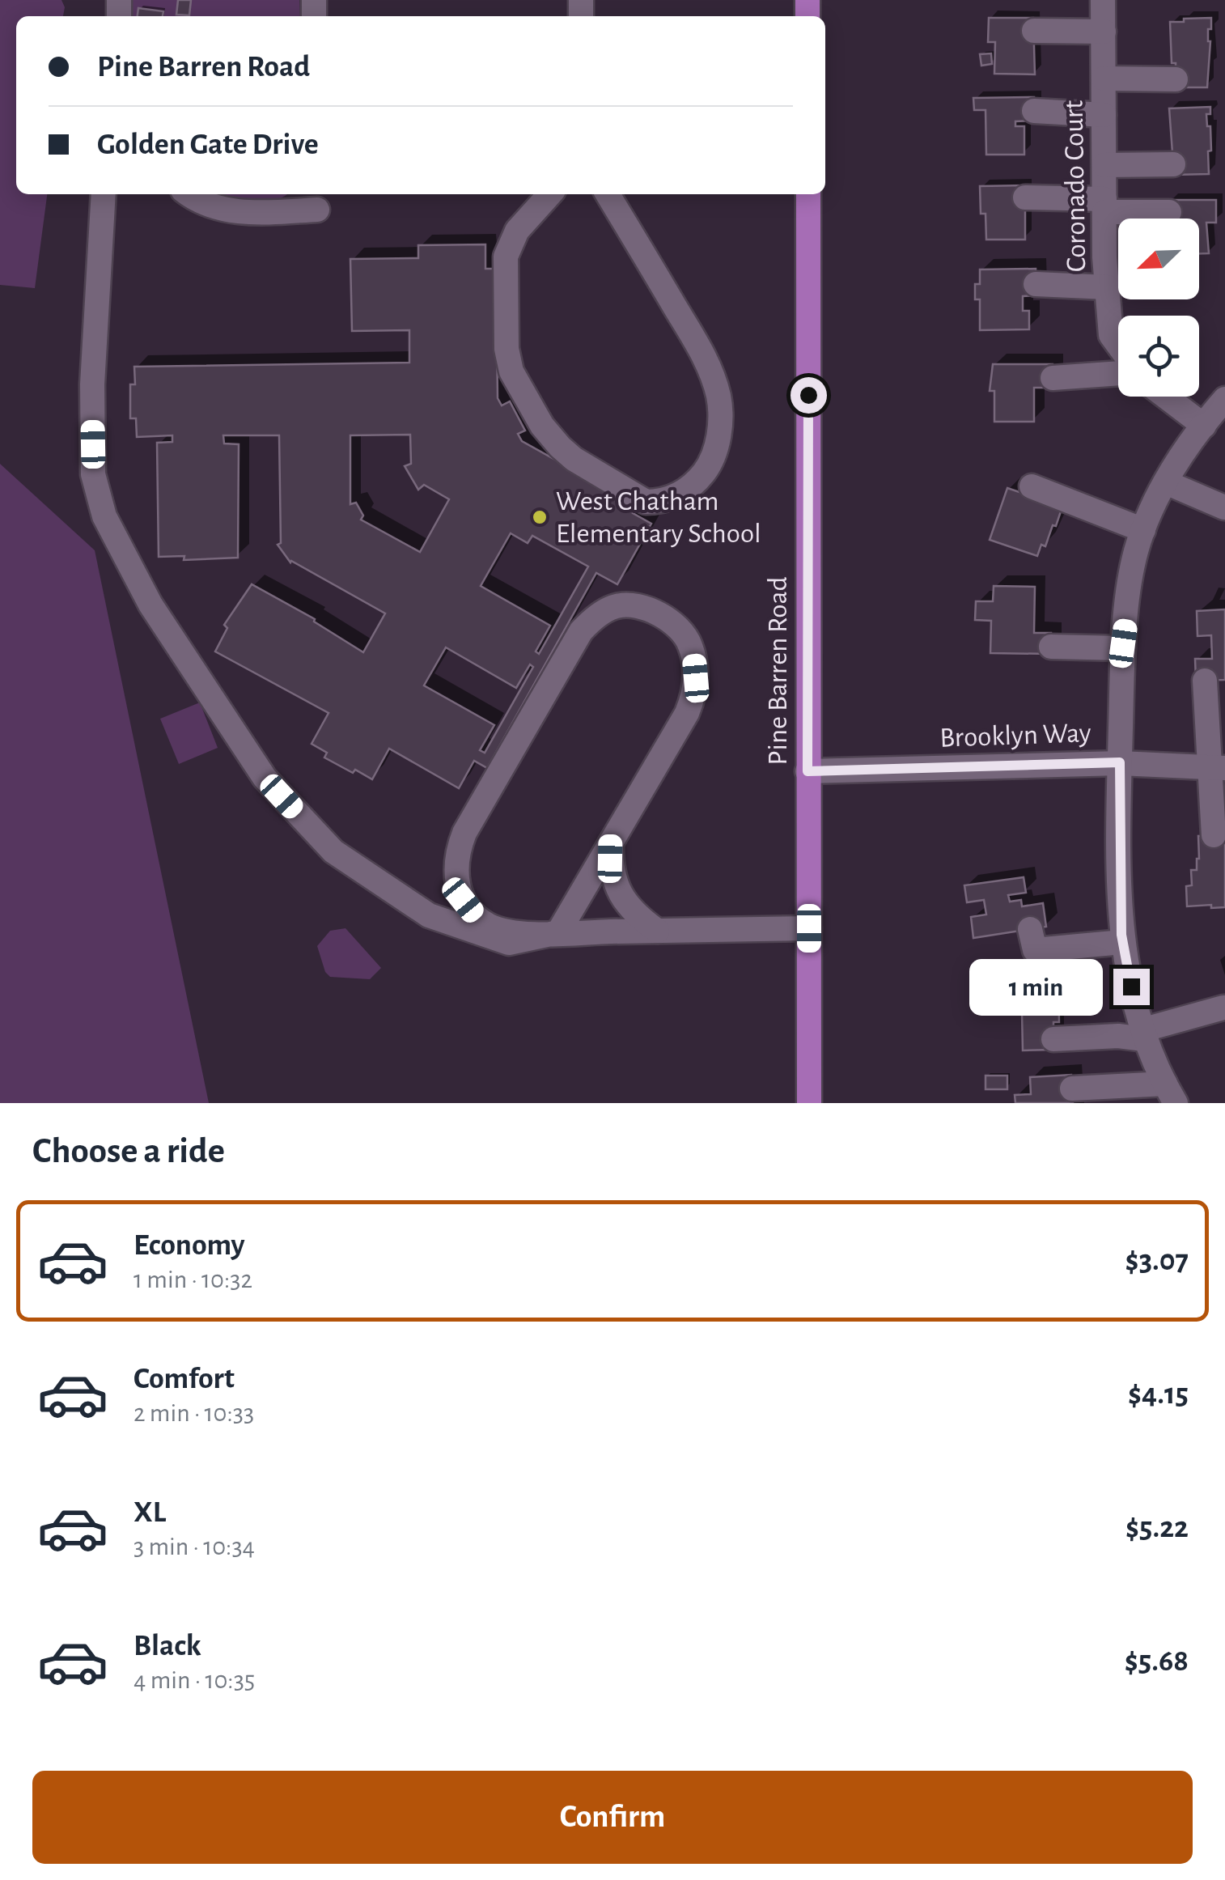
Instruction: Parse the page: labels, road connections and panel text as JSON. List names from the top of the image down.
{
  "streets": {
    "main road": ["Pine Barren Road"],
    "street": ["Coronado Court", "Brooklyn Way"]
  },
  "crossings": [
    ["Pine Barren Road", "Brooklyn Way"]
  ],
  "places": ["West Chatham Elementary School"],
  "north": "bottom left",
  "page": {
    "banner": ["Pine Barren Road", "Golden Gate Drive"],
    "bubble": "1 min",
    "heading": "Choose a ride",
    "list": [
      {
        "name": "Economy",
        "note": "1 min · 10:32",
        "value": "$3.07"
      },
      {
        "name": "Comfort",
        "note": "2 min · 10:33",
        "value": "$4.15"
      },
      {
        "name": "XL",
        "note": "3 min · 10:34",
        "value": "$5.22"
      },
      {
        "name": "Black",
        "note": "4 min · 10:35",
        "value": "$5.68"
      }
    ],
    "buttons": "Confirm"
  }
}
